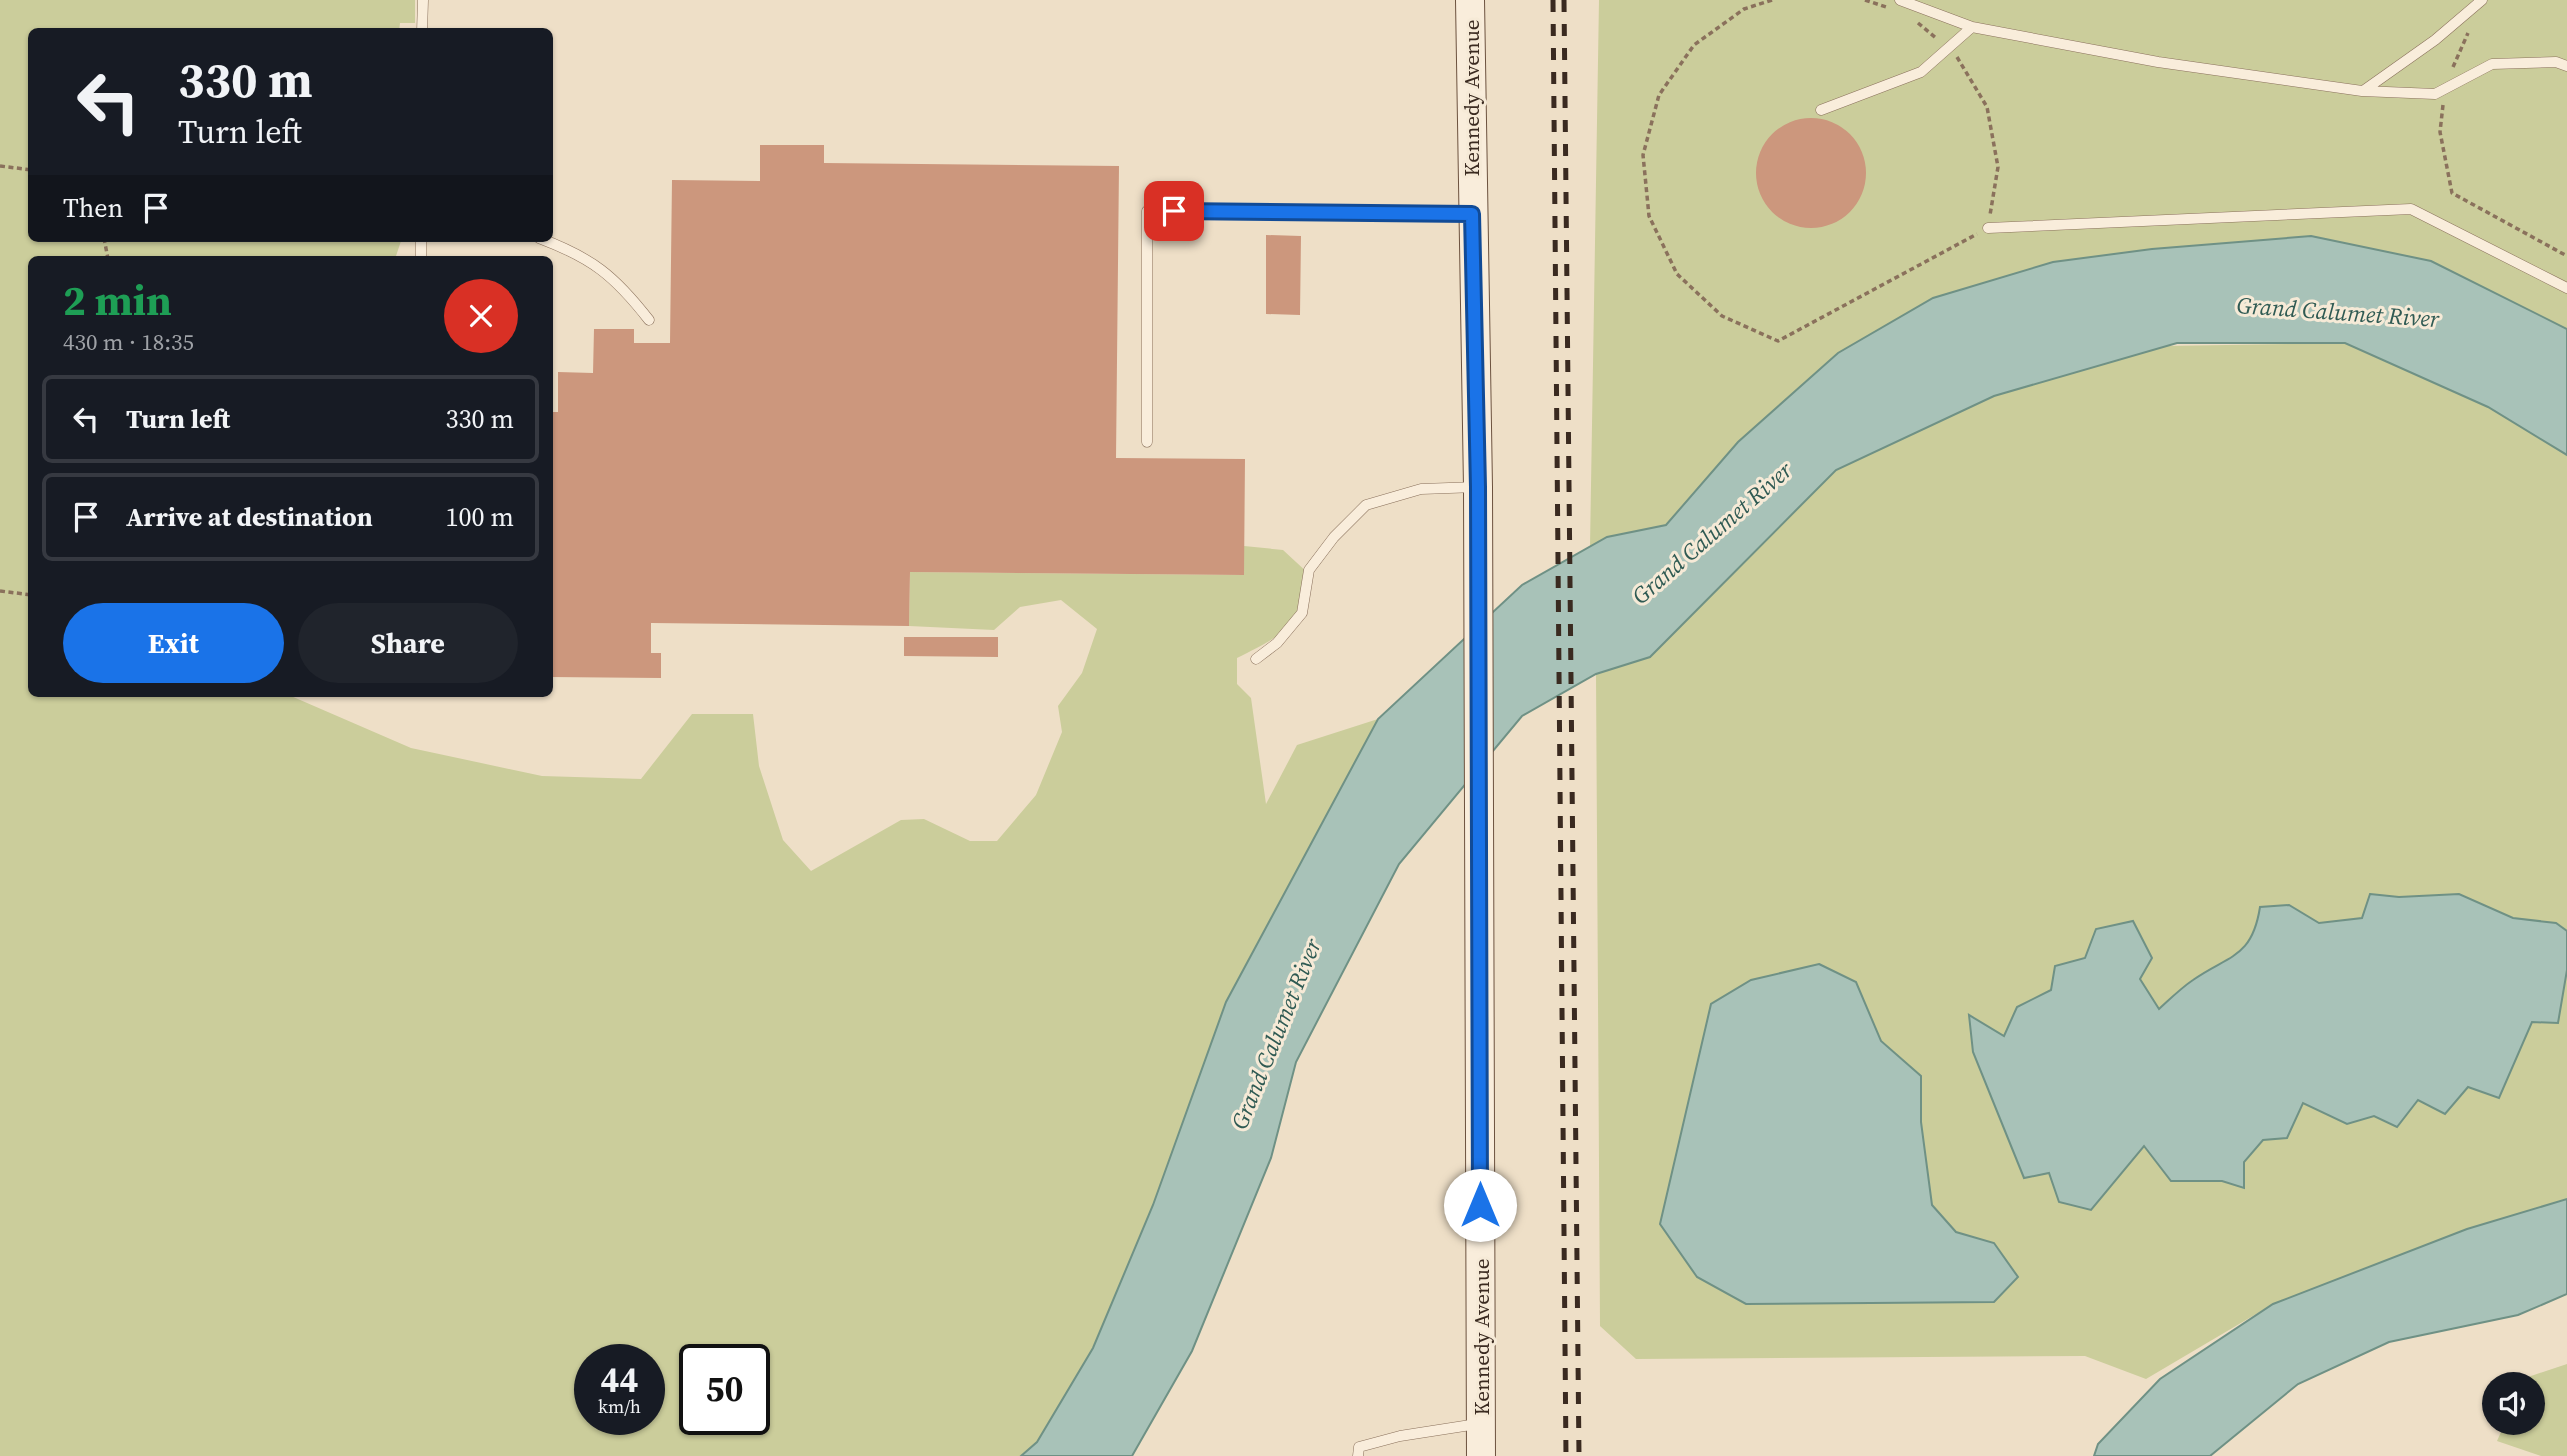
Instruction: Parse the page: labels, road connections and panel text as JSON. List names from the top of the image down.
{
  "streets": {
    "main road": ["Kennedy Avenue"]
  },
  "water": ["Grand Calumet River"],
  "page": {
    "turn": ["330 m", "Turn left"],
    "then": "Then",
    "heading": ["2 min", "430 m · 18:35"],
    "list": [
      {
        "name": "Turn left",
        "value": "330 m"
      },
      {
        "name": "Arrive at destination",
        "value": "100 m"
      }
    ],
    "buttons": ["Exit", "Share"],
    "speed": "44 km/h",
    "limit": "50"
  }
}
